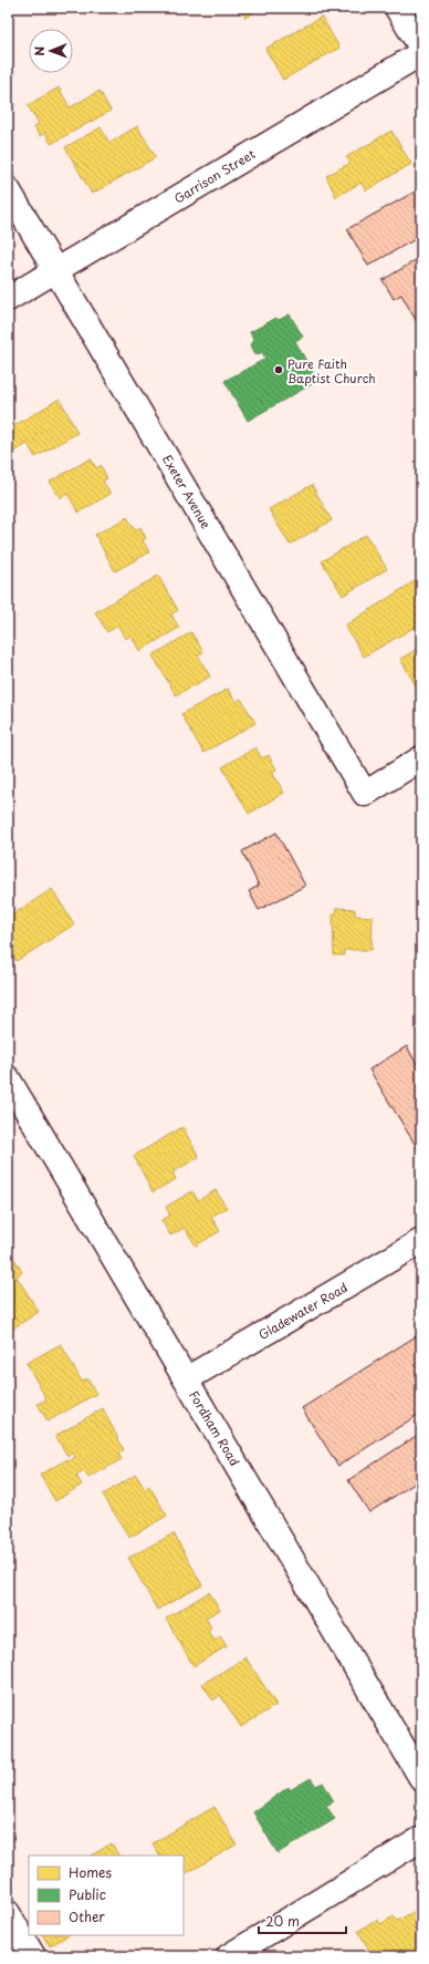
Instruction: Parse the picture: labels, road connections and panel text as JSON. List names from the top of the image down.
{
  "streets": {
    "street": [
      "Garrison Street",
      "Exeter Avenue",
      "Gladewater Road",
      "Fordham Road"
    ]
  },
  "crossings": [
    ["Garrison Street", "Exeter Avenue"],
    ["Gladewater Road", "Fordham Road"]
  ],
  "places": ["Pure Faith Baptist Church"],
  "legend": ["Homes", "Public", "Other"],
  "scale_bar": "20 m",
  "north": "left"
}
